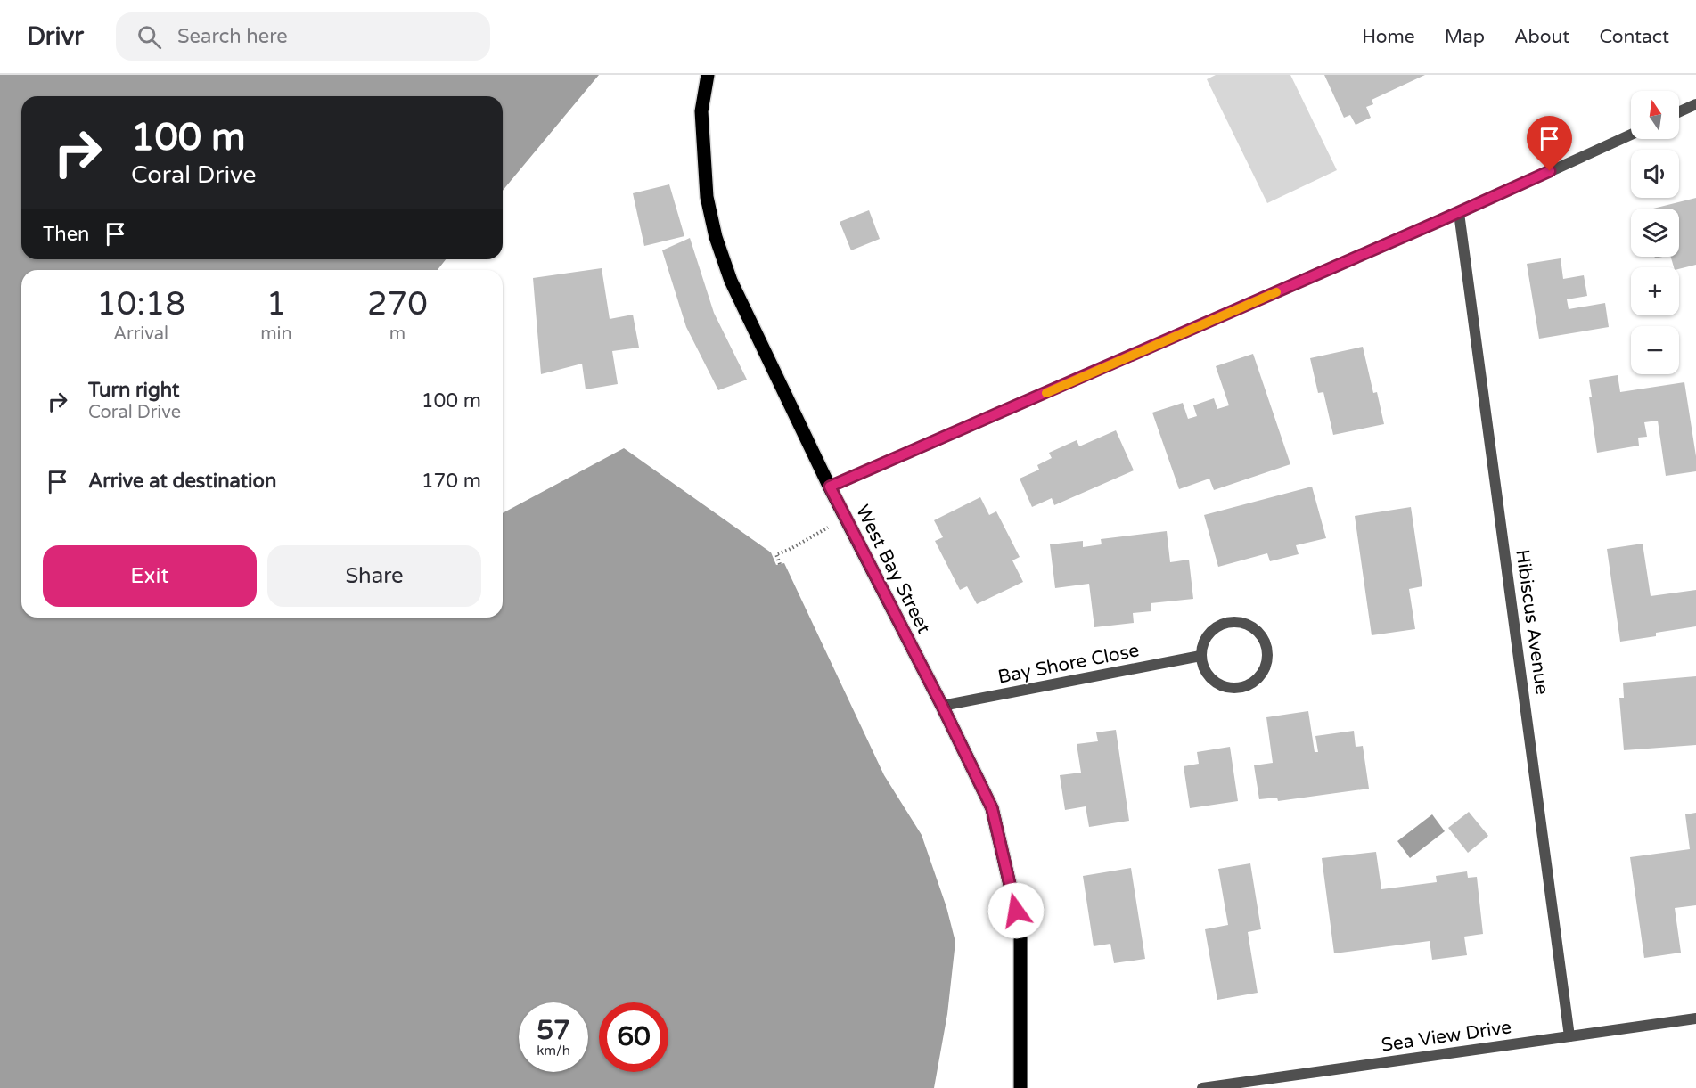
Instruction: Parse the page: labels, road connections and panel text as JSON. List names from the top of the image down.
{
  "streets": {
    "main road": ["West Bay Street"],
    "street": ["Hibiscus Avenue", "Bay Shore Close", "Sea View Drive"]
  },
  "crossings": [
    ["West Bay Street", "Bay Shore Close"],
    ["Hibiscus Avenue", "Sea View Drive"]
  ],
  "north": "top",
  "page": {
    "header": "Drivr",
    "search": "Search here",
    "nav": [
      "Home",
      "Map",
      "About",
      "Contact"
    ],
    "map_buttons": ["+", "−"],
    "turn": ["100 m", "Coral Drive"],
    "then": "Then",
    "eta": [
      "10:18",
      "Arrival",
      "1",
      "min",
      "270",
      "m"
    ],
    "list": [
      {
        "name": "Turn right",
        "note": "Coral Drive",
        "value": "100 m"
      },
      {
        "name": "Arrive at destination",
        "value": "170 m"
      }
    ],
    "buttons": ["Exit", "Share"],
    "speed": "57 km/h",
    "limit": "60"
  }
}
